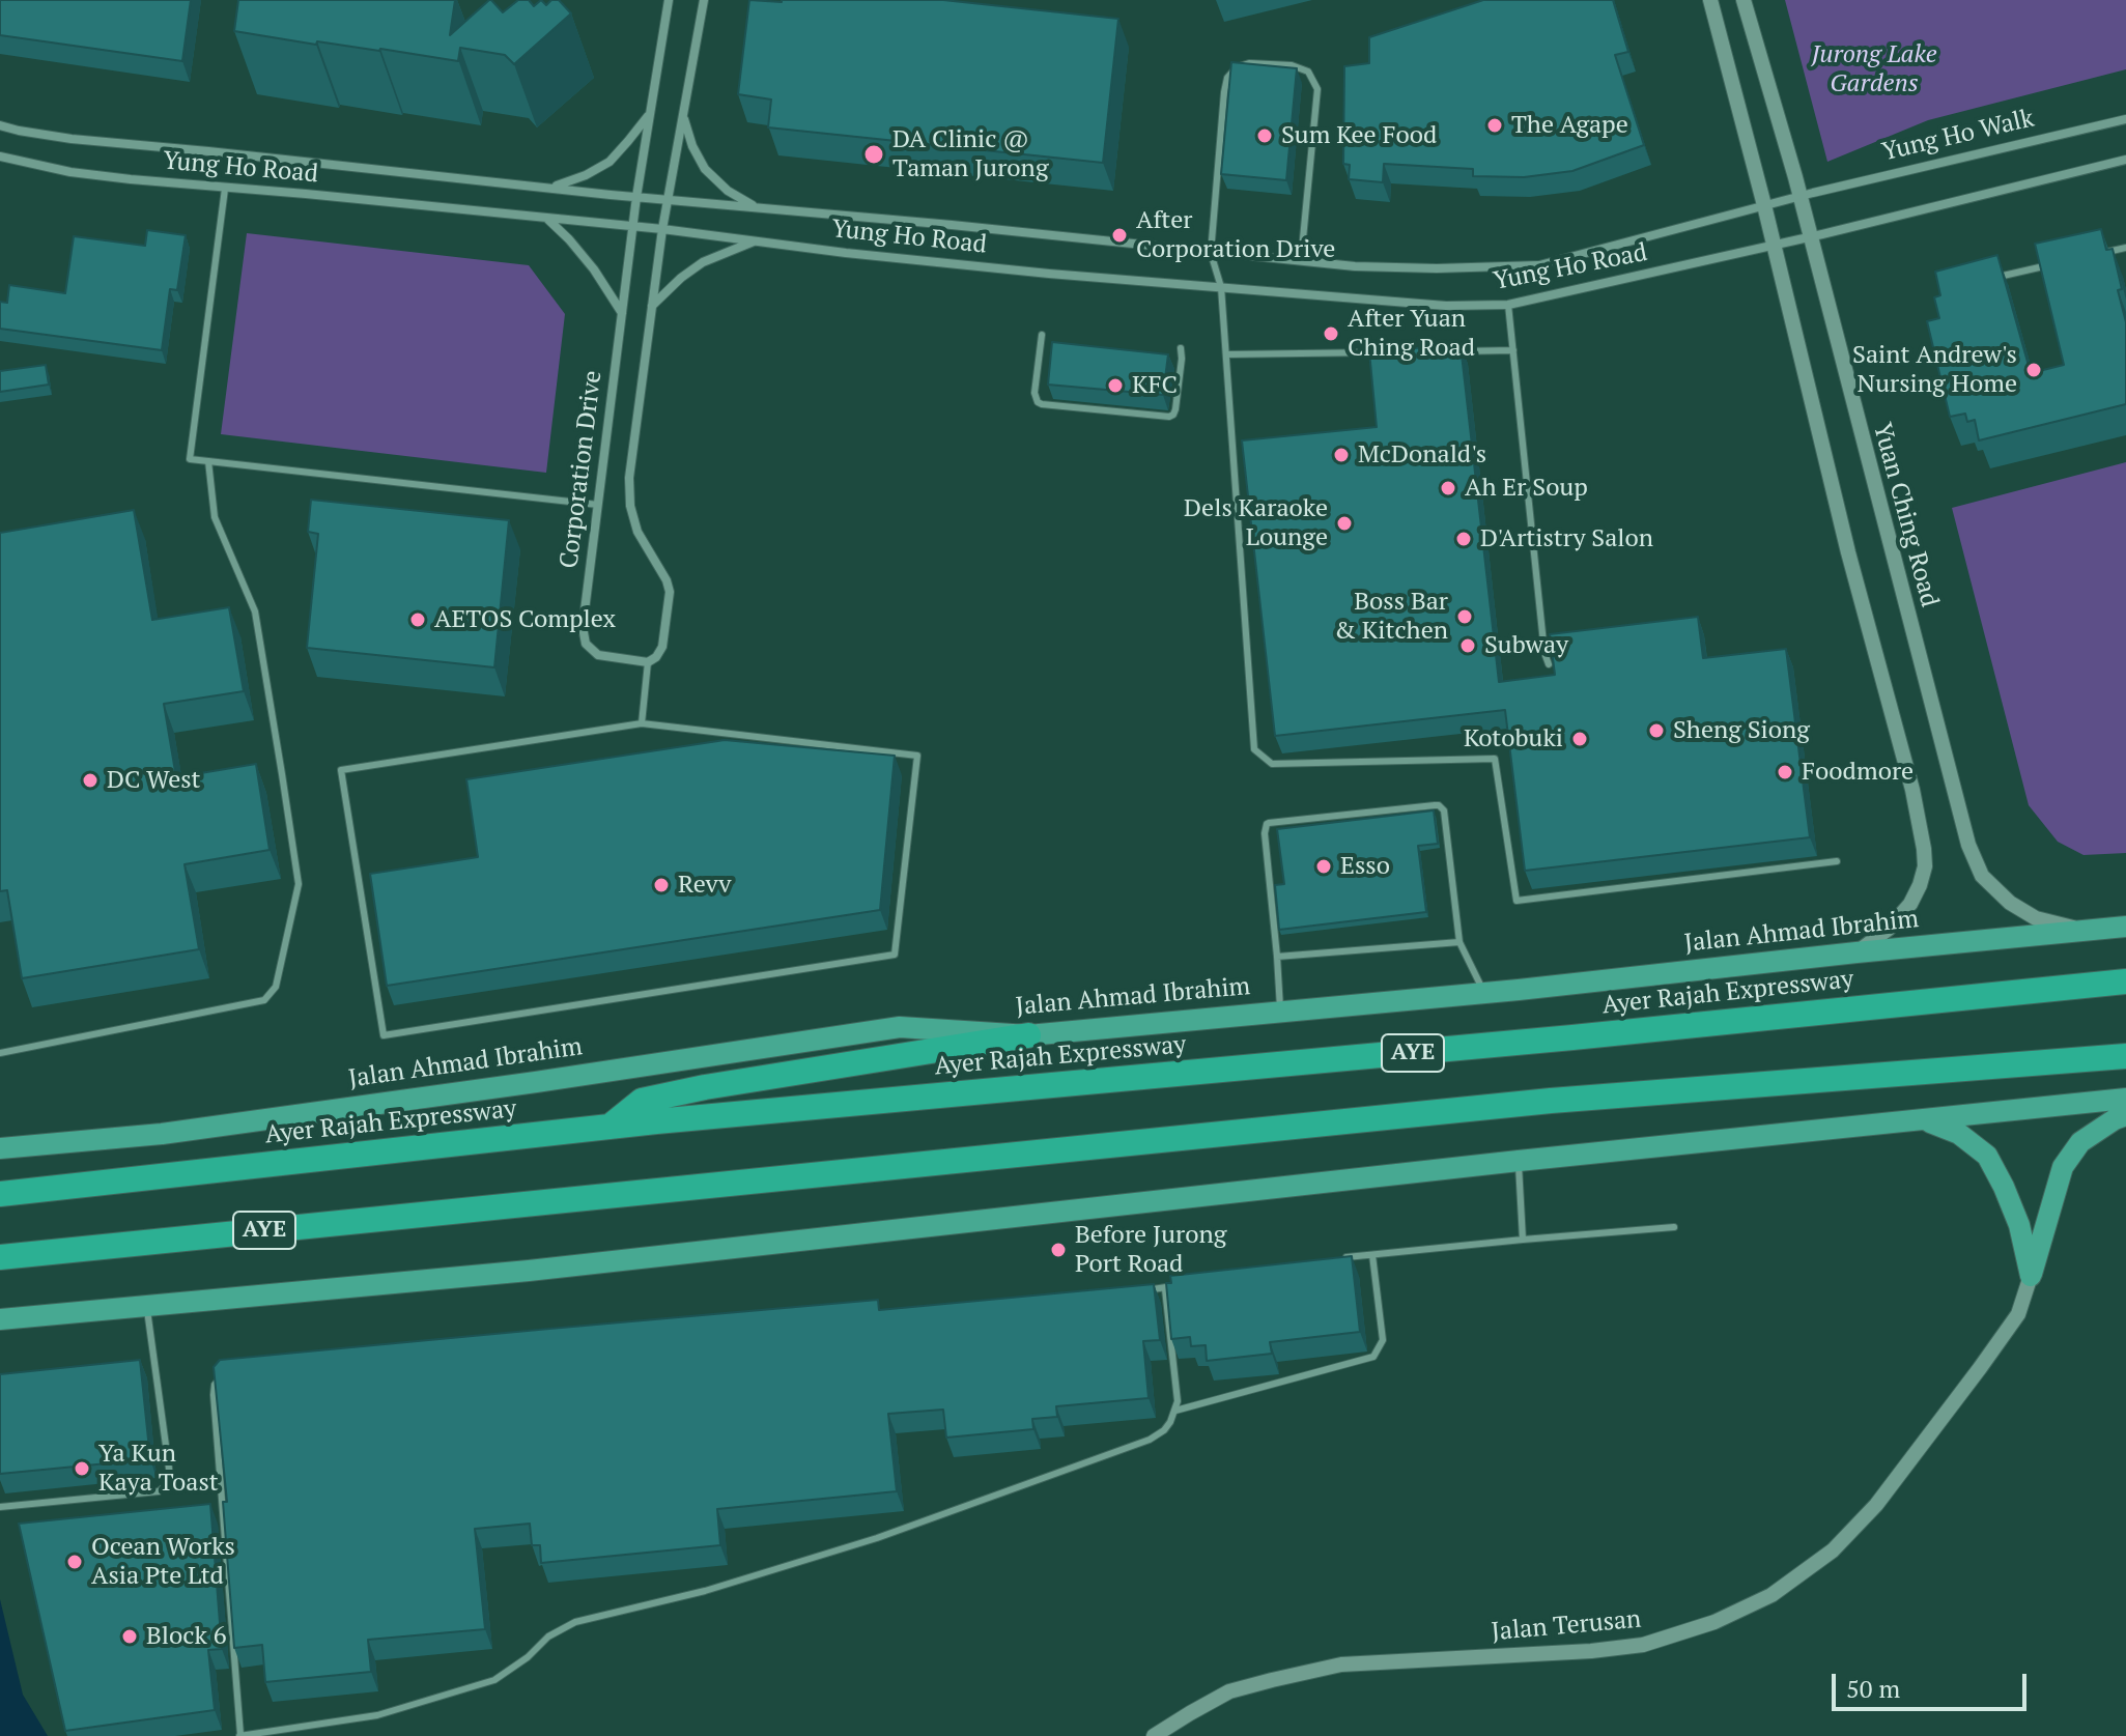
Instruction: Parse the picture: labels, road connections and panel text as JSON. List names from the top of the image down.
{
  "streets": {
    "highway": ["Ayer Rajah Expressway", "AYE"],
    "main road": ["Jalan Ahmad Ibrahim"],
    "street": [
      "Yung Ho Walk",
      "Yung Ho Road",
      "Corporation Drive",
      "Yuan Ching Road",
      "Jalan Terusan"
    ]
  },
  "crossings": [
    ["Yung Ho Walk", "Yung Ho Road"],
    ["Yung Ho Walk", "Yuan Ching Road"],
    ["Yung Ho Road", "Corporation Drive"],
    ["Yung Ho Road", "Yuan Ching Road"],
    ["Yuan Ching Road", "Jalan Ahmad Ibrahim"]
  ],
  "parks": ["Jurong Lake Gardens"],
  "places": [
    "The Agape",
    "Sum Kee Food",
    "DA Clinic @ Taman Jurong",
    "After Corporation Drive",
    "After Yuan Ching Road",
    "Saint Andrew's Nursing Home",
    "KFC",
    "McDonald's",
    "Ah Er Soup",
    "Dels Karaoke Lounge",
    "D'Artistry Salon",
    "Boss Bar & Kitchen",
    "AETOS Complex",
    "Subway",
    "Sheng Siong",
    "Kotobuki",
    "Foodmore",
    "DC West",
    "Esso",
    "Revv",
    "Before Jurong Port Road",
    "Ya Kun Kaya Toast",
    "Ocean Works Asia Pte Ltd",
    "Block 6"
  ],
  "scale_bar": "50 m"
}
